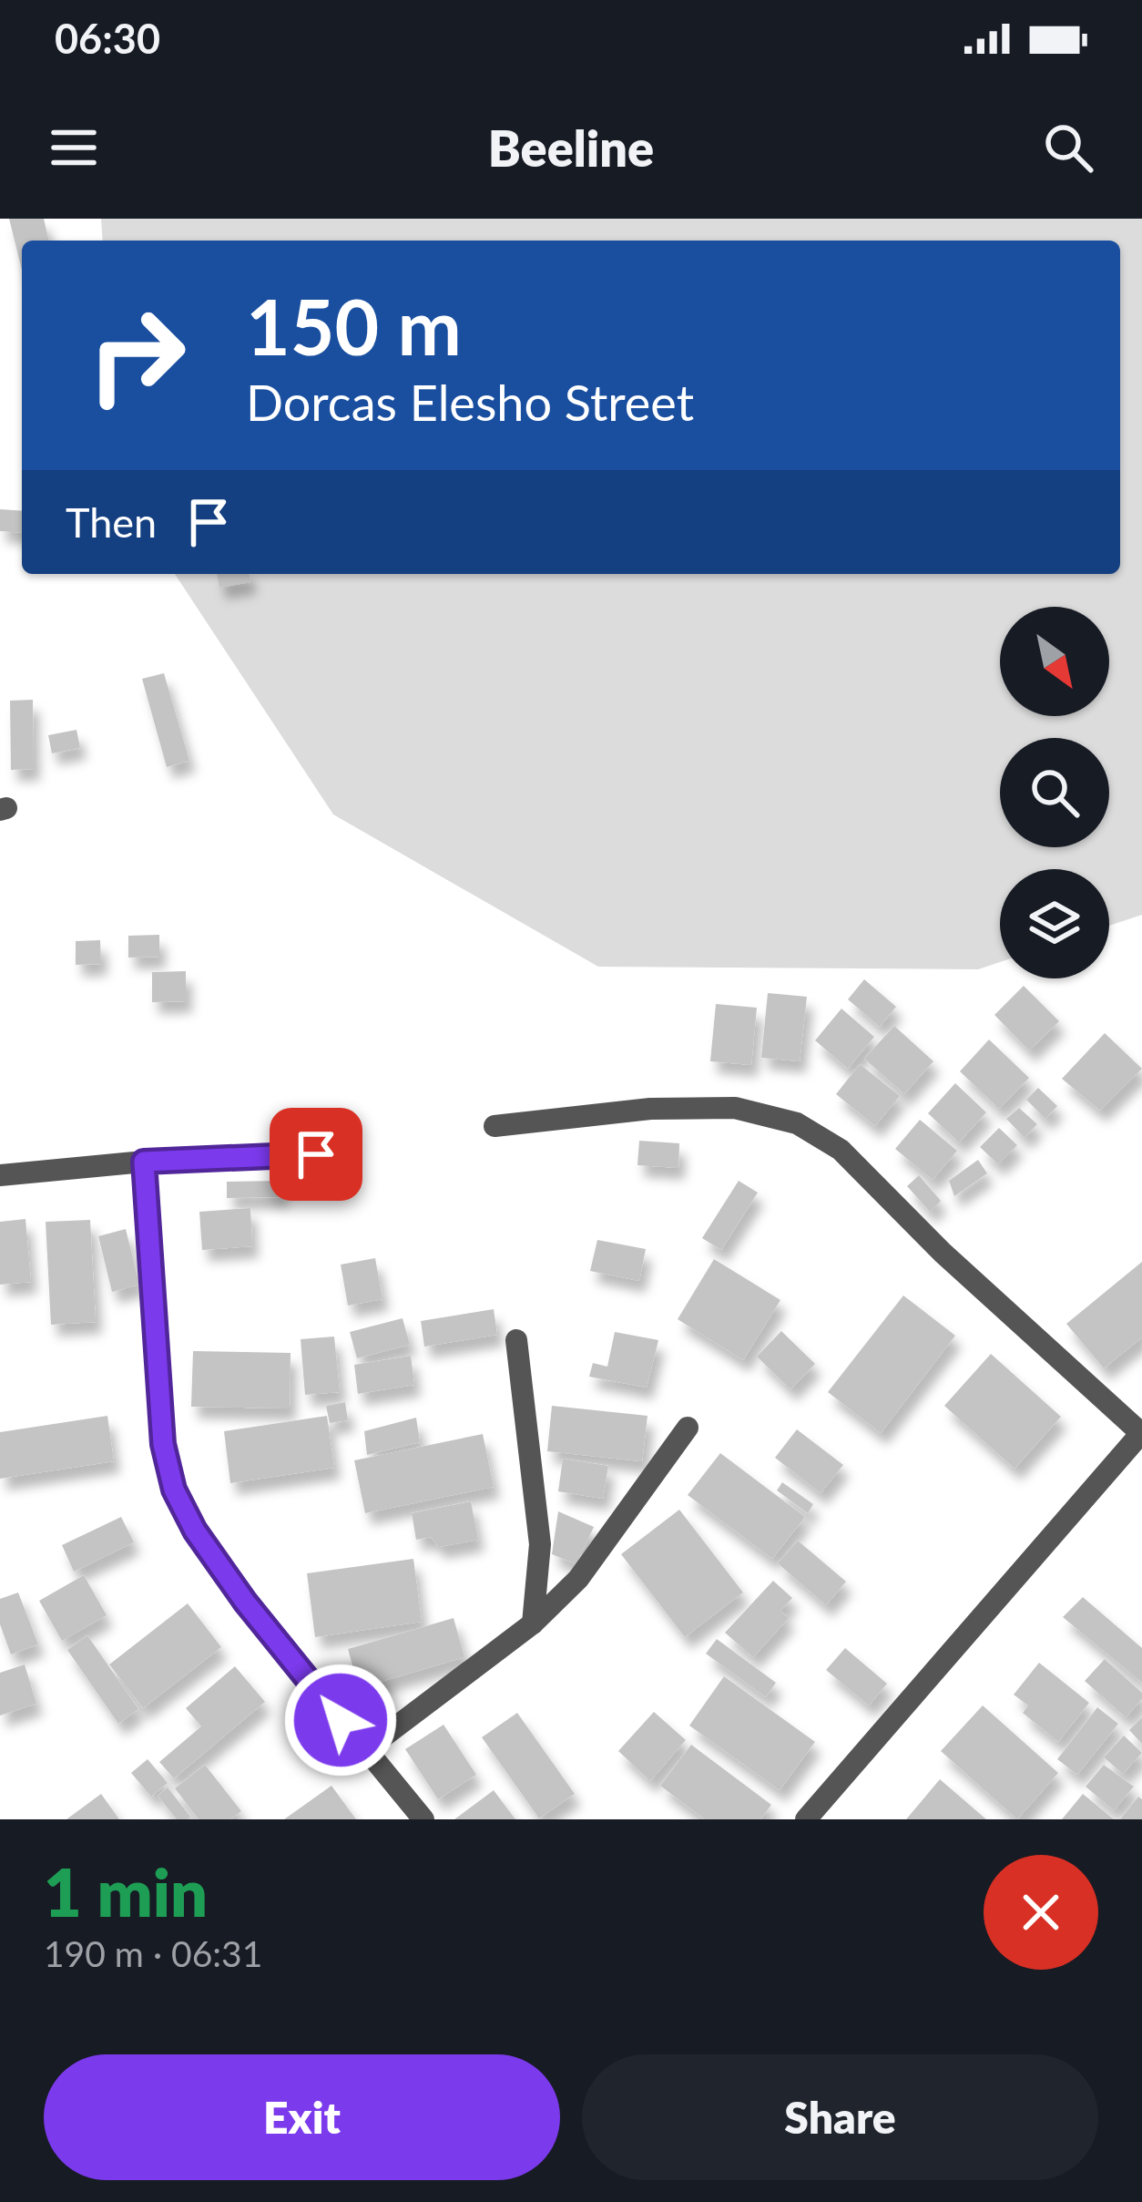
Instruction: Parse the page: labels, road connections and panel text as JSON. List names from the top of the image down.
{
  "north": "bottom right",
  "page": {
    "status": "06:30",
    "header": "Beeline",
    "turn": ["150 m", "Dorcas Elesho Street"],
    "then": "Then",
    "heading": ["1 min", "190 m · 06:31"],
    "buttons": ["Exit", "Share"]
  }
}
